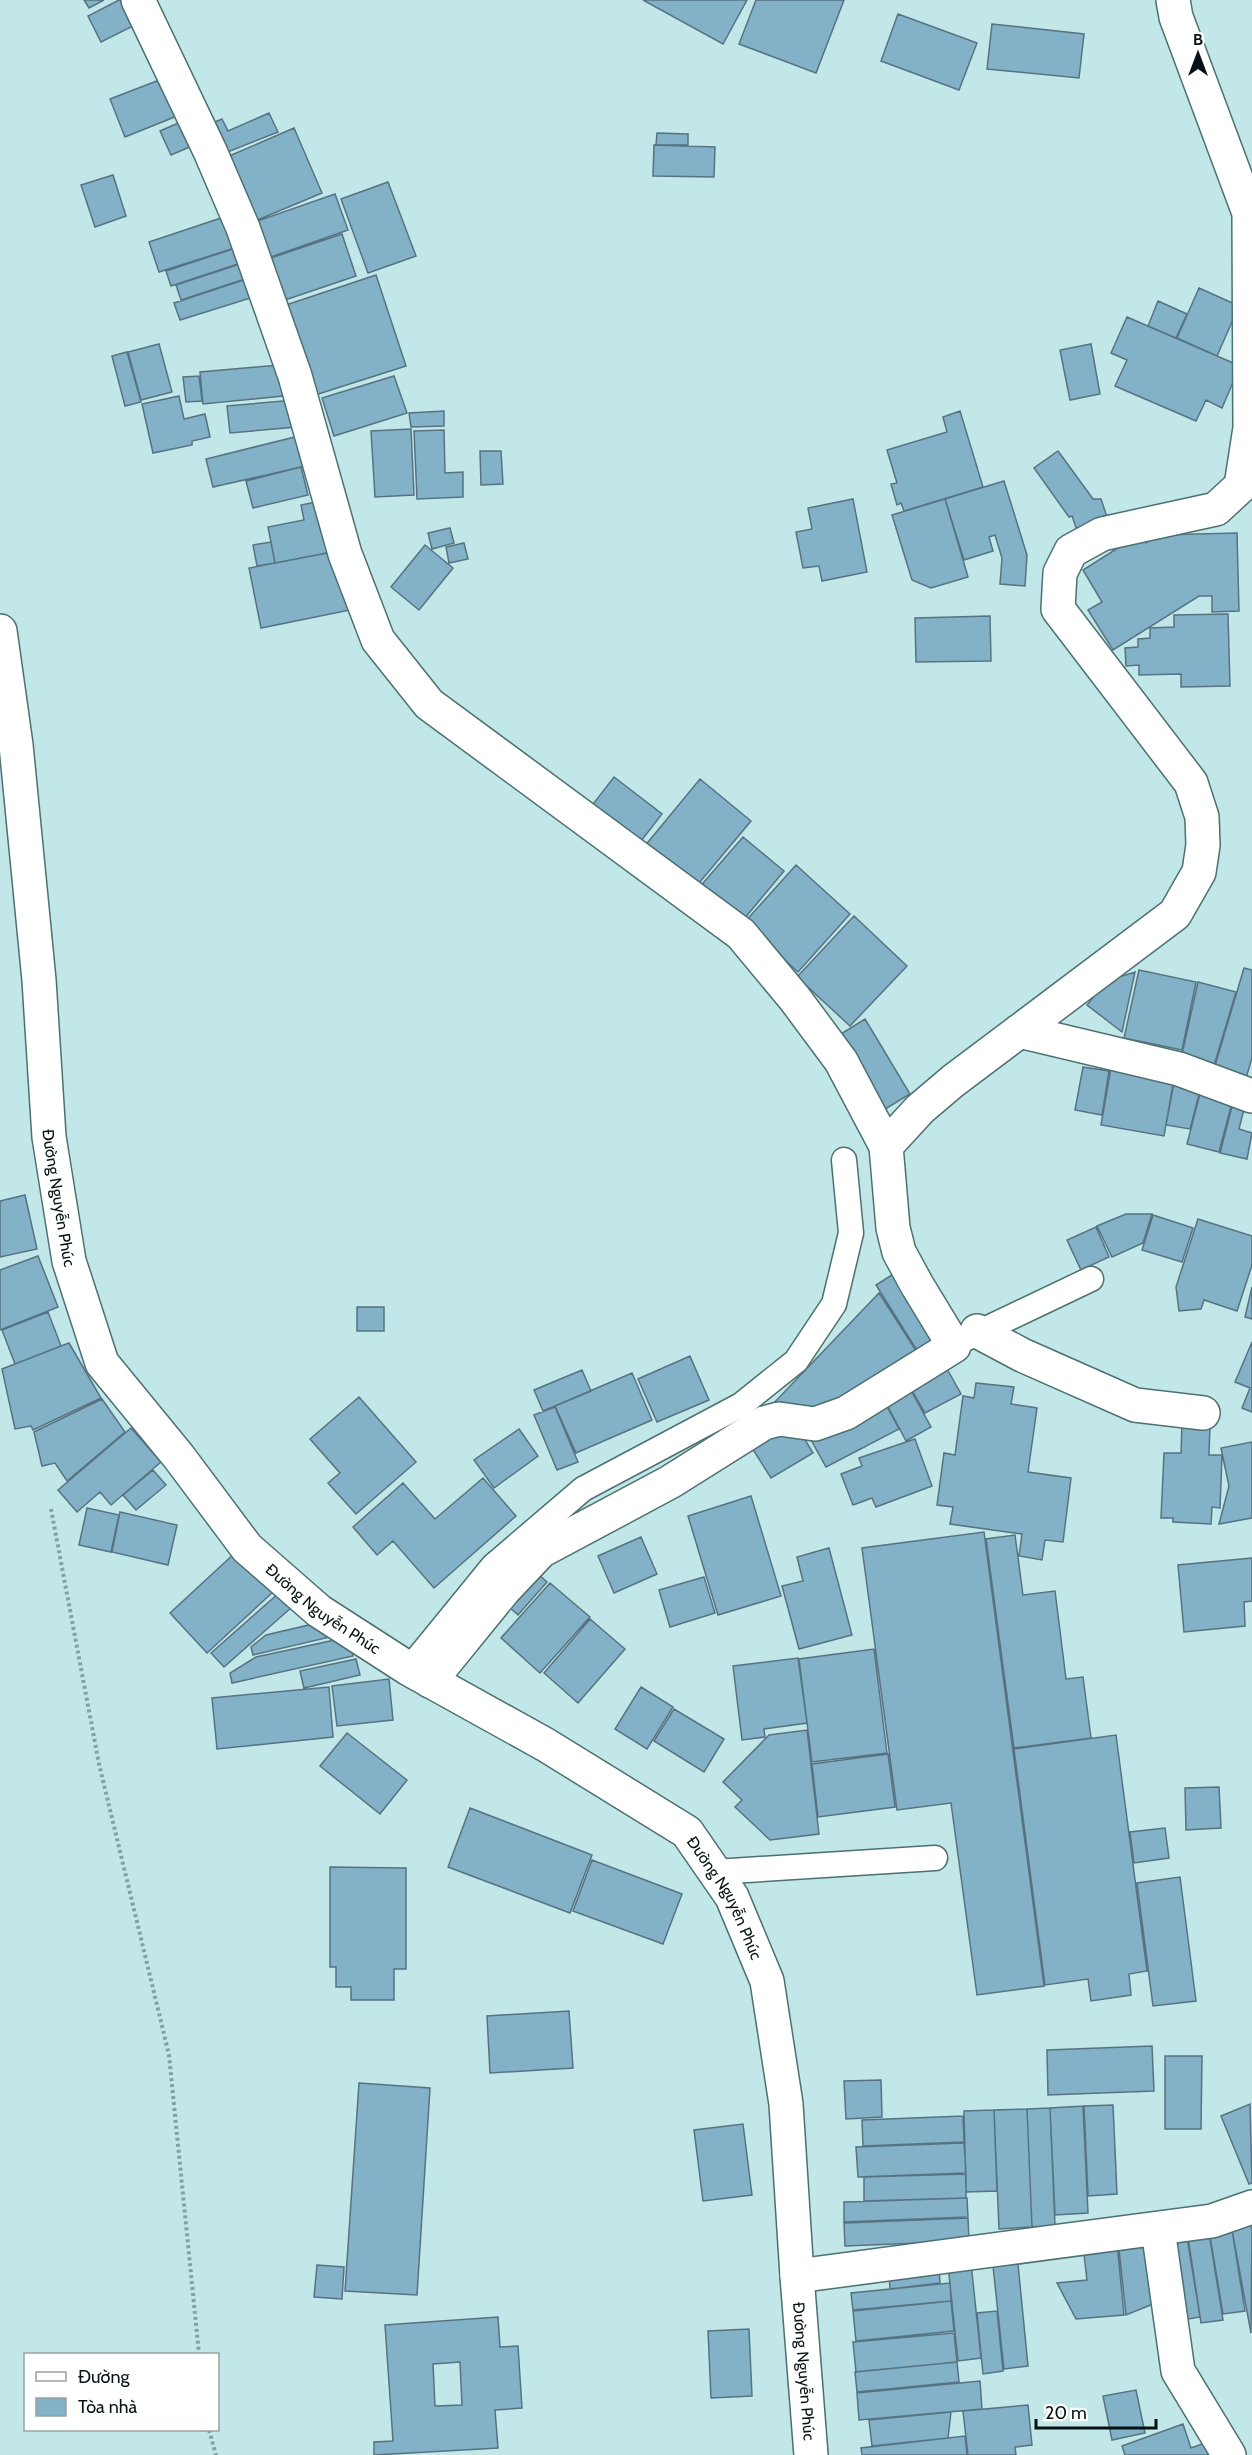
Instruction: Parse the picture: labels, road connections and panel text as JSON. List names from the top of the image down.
{
  "streets": {
    "street": ["Đường Nguyễn Phúc"]
  },
  "legend": ["Đường", "Tòa nhà"],
  "scale_bar": "20 m",
  "north": "top"
}
